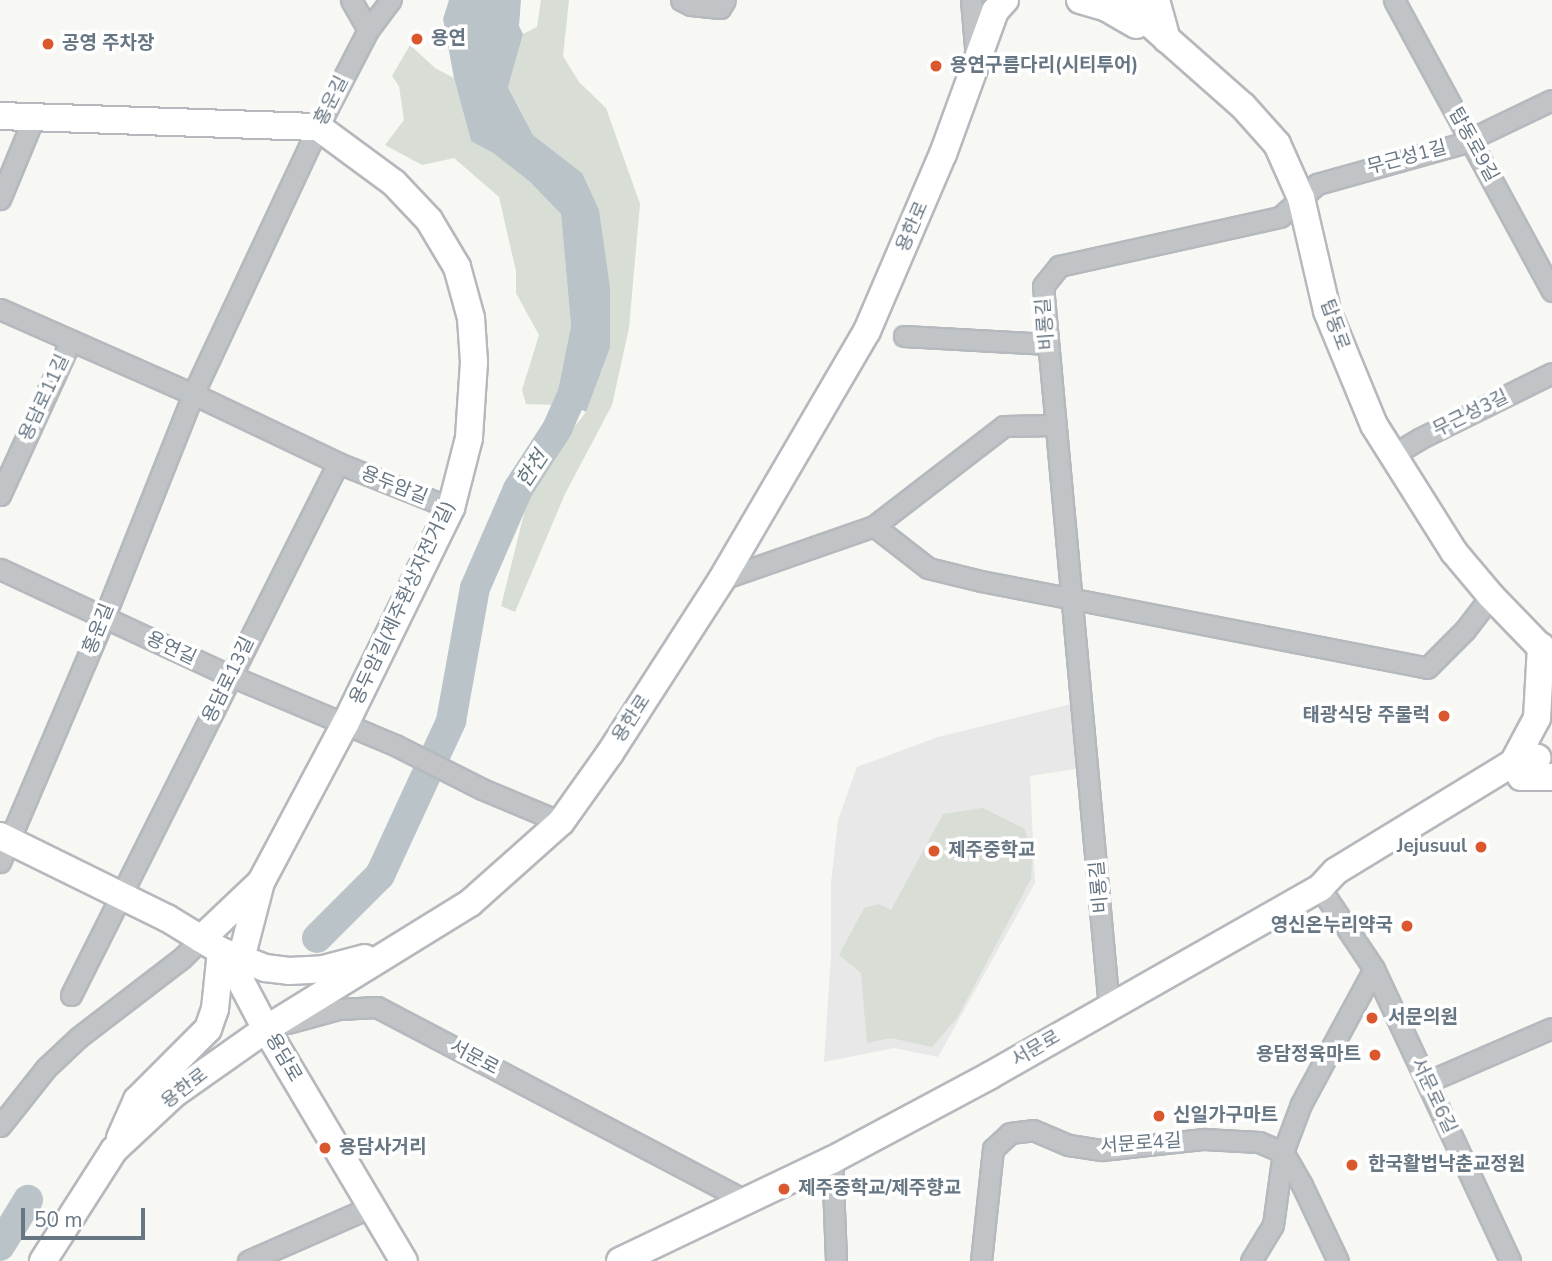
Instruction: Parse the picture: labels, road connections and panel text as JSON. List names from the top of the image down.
{
  "streets": {
    "main road": [
      "용한로",
      "탑동로",
      "용두암길(제주환상자전거길)",
      "서문로",
      "용담로"
    ],
    "street": [
      "홍운길",
      "탑동로9길",
      "무근성1길",
      "비룡길",
      "용담로11길",
      "무근성3길",
      "용두암길",
      "용연길",
      "용담로13길",
      "서문로6길",
      "서문로4길"
    ]
  },
  "crossings": [
    ["홍운길", "용두암길(제주환상자전거길)"],
    ["홍운길", "용연길"],
    ["탑동로9길", "무근성1길"],
    ["무근성1길", "비룡길"],
    ["무근성1길", "탑동로"],
    ["용한로", "용두암길(제주환상자전거길)"],
    ["용한로", "용연길"],
    ["용한로", "서문로"],
    ["용한로", "용담로"],
    ["비룡길", "탑동로"],
    ["비룡길", "서문로"],
    ["탑동로", "무근성3길"],
    ["용두암길", "용두암길(제주환상자전거길)"],
    ["용두암길", "용담로13길"],
    ["용두암길(제주환상자전거길)", "용연길"],
    ["용두암길(제주환상자전거길)", "용담로"],
    ["용연길", "용담로13길"],
    ["서문로", "용담로"],
    ["서문로", "서문로6길"]
  ],
  "water": ["한천"],
  "places": [
    "용연",
    "공영 주차장",
    "용연구름다리(시티투어)",
    "태광식당 주물럭",
    "Jejusuul",
    "제주중학교",
    "영신온누리약국",
    "서문의원",
    "용담정육마트",
    "신일가구마트",
    "용담사거리",
    "한국활법낙춘교정원",
    "제주중학교/제주향교"
  ],
  "scale_bar": "50 m"
}
